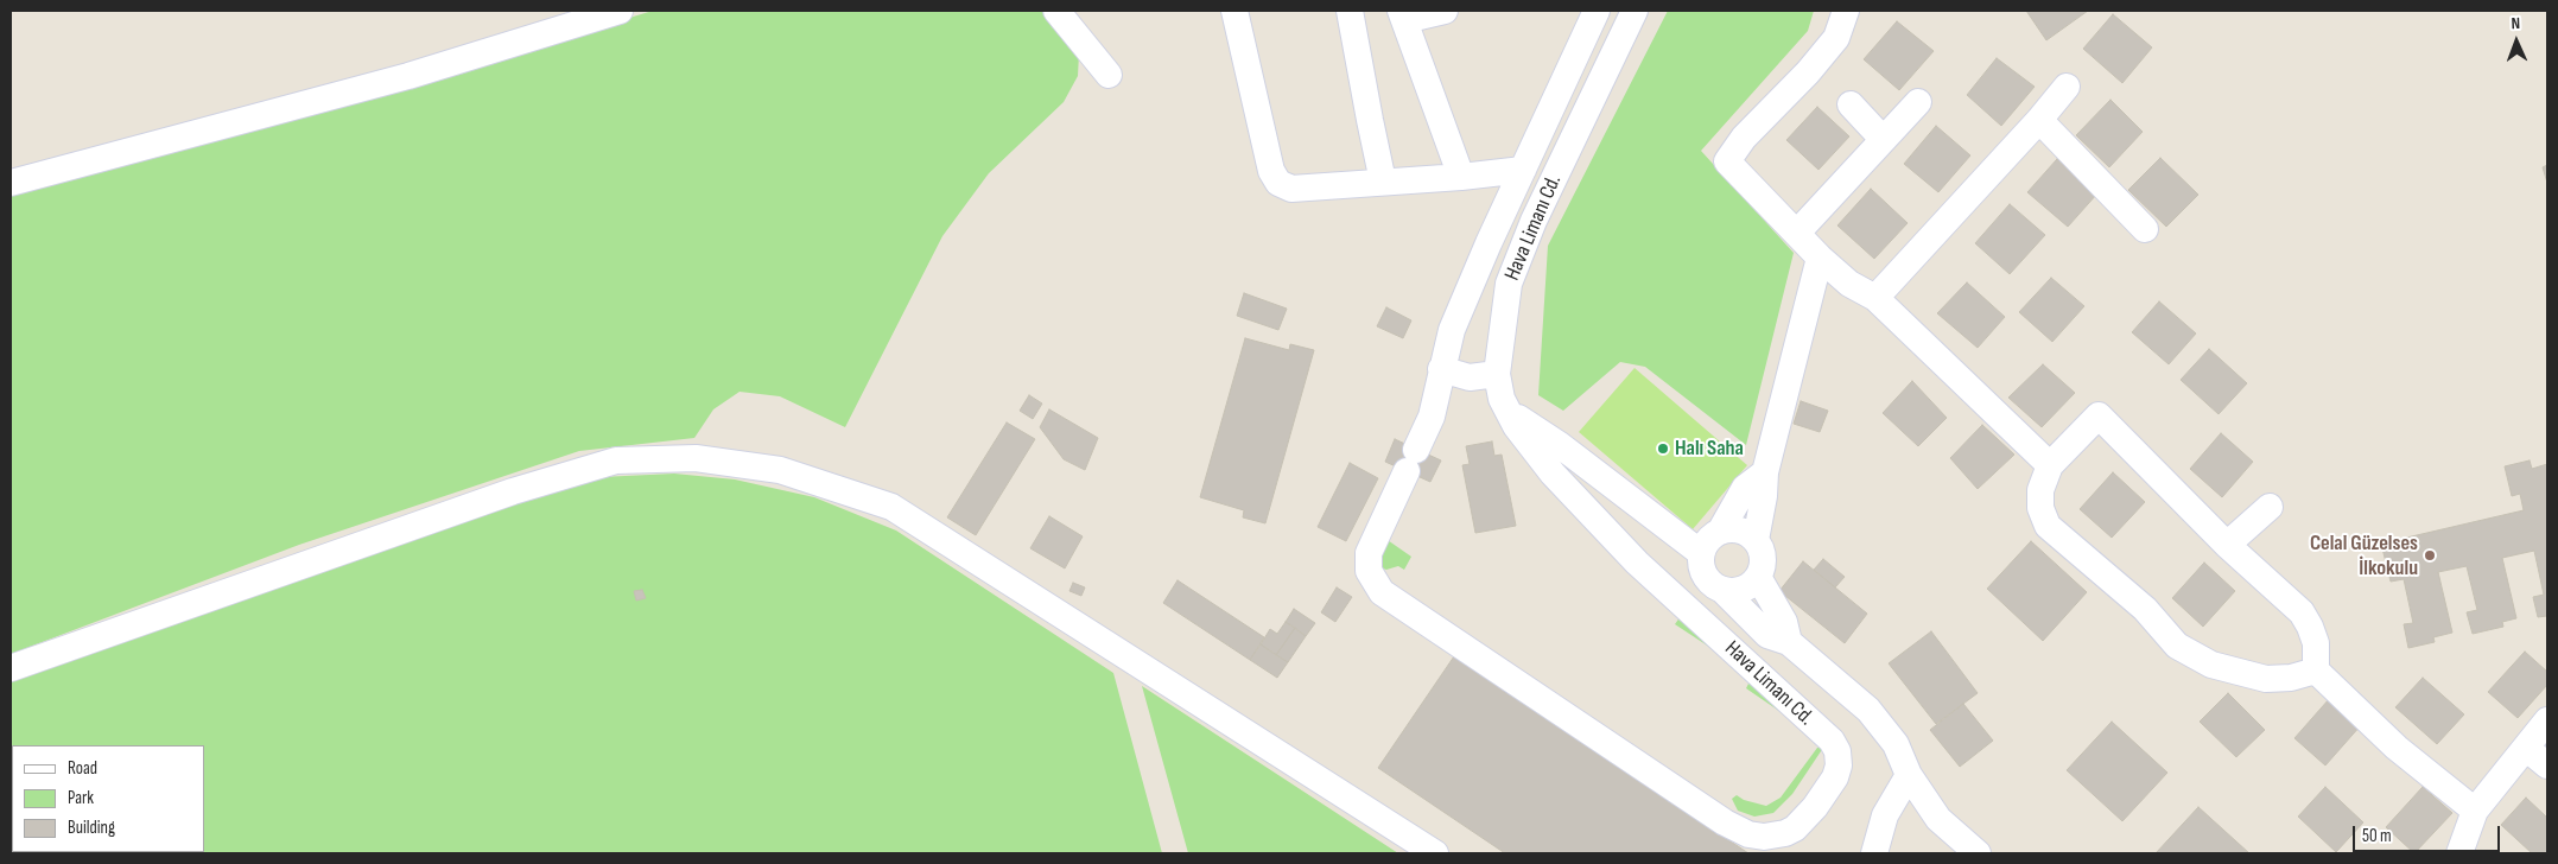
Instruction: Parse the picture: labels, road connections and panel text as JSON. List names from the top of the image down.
{
  "streets": {
    "street": ["Hava Limanı Cd."]
  },
  "places": ["Halı Saha", "Celal Güzelses İlkokulu"],
  "legend": ["Road", "Park", "Building"],
  "scale_bar": "50 m",
  "north": "top"
}
